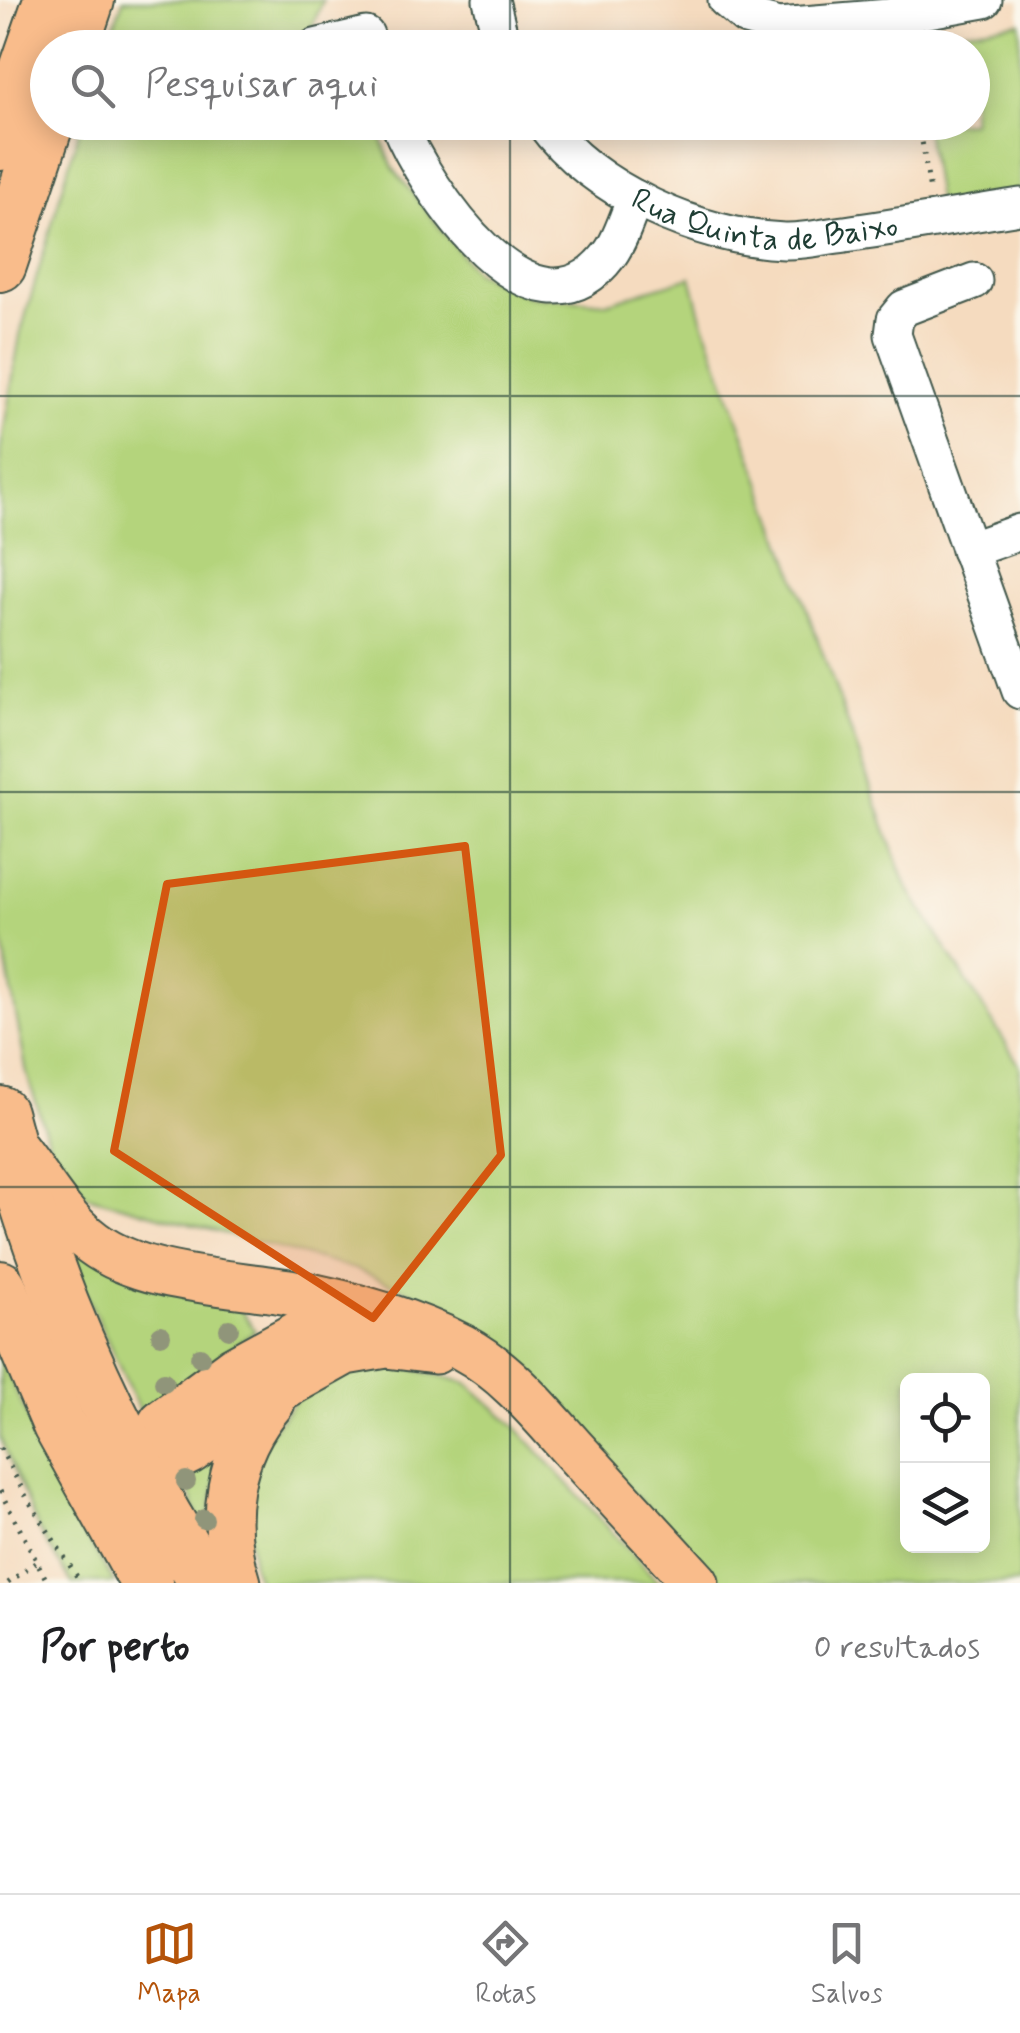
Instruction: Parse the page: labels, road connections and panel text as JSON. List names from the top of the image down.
{
  "streets": {
    "street": ["Rua Quinta de Baixo"]
  },
  "page": {
    "search": "Pesquisar aqui",
    "heading": ["Por perto", "0 resultados"],
    "nav": ["Mapa", "Rotas", "Salvos"]
  }
}
